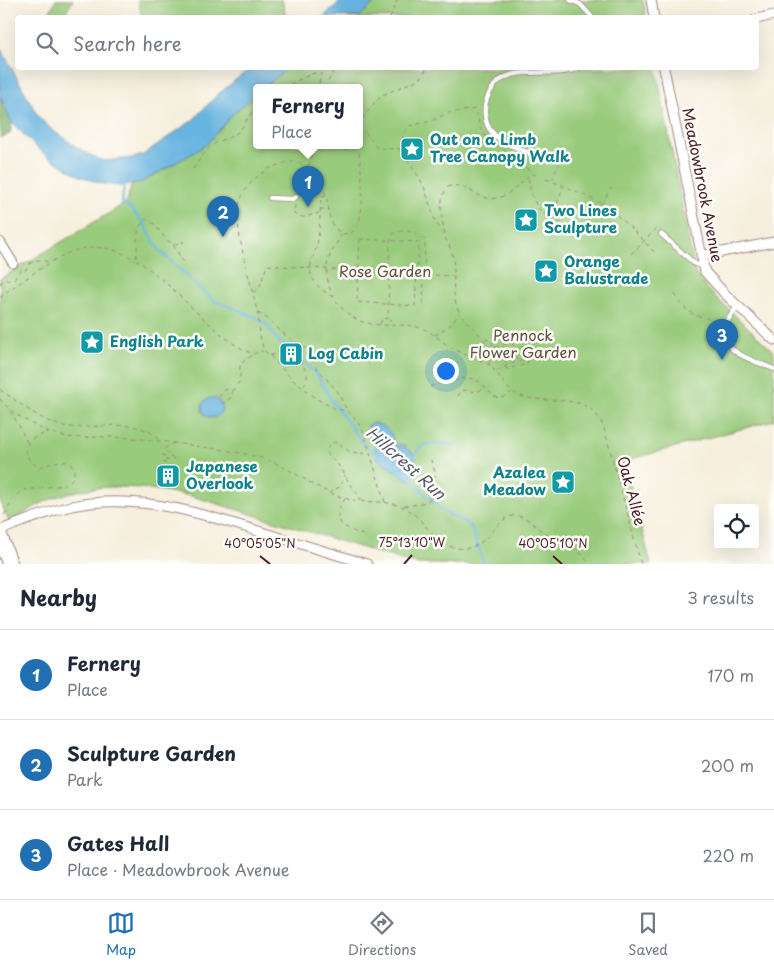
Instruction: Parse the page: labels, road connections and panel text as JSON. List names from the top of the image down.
{
  "streets": {
    "street": ["Meadowbrook Avenue"],
    "path": ["Oak Allée"]
  },
  "water": ["Hillcrest Run"],
  "parks": ["Rose Garden", "Pennock Flower Garden"],
  "places": {
    "place": [
      "Out on a Limb Tree Canopy Walk",
      "Two Lines Sculpture",
      "Orange Balustrade",
      "English Park",
      "Azalea Meadow"
    ],
    "building": ["Log Cabin", "Japanese Overlook"]
  },
  "page": {
    "search": "Search here",
    "popup": ["Fernery", "Place"],
    "pins": ["1", "2", "3"],
    "heading": ["Nearby", "3 results"],
    "list": [
      {
        "mark": "1",
        "name": "Fernery",
        "note": "Place",
        "value": "170 m"
      },
      {
        "mark": "2",
        "name": "Sculpture Garden",
        "note": "Park",
        "value": "200 m"
      },
      {
        "mark": "3",
        "name": "Gates Hall",
        "note": "Place · Meadowbrook Avenue",
        "value": "220 m"
      }
    ],
    "nav": ["Map", "Directions", "Saved"]
  },
  "coordinates": ["75°13'10\"W", "40°05'05\"N", "40°05'10\"N"]
}
